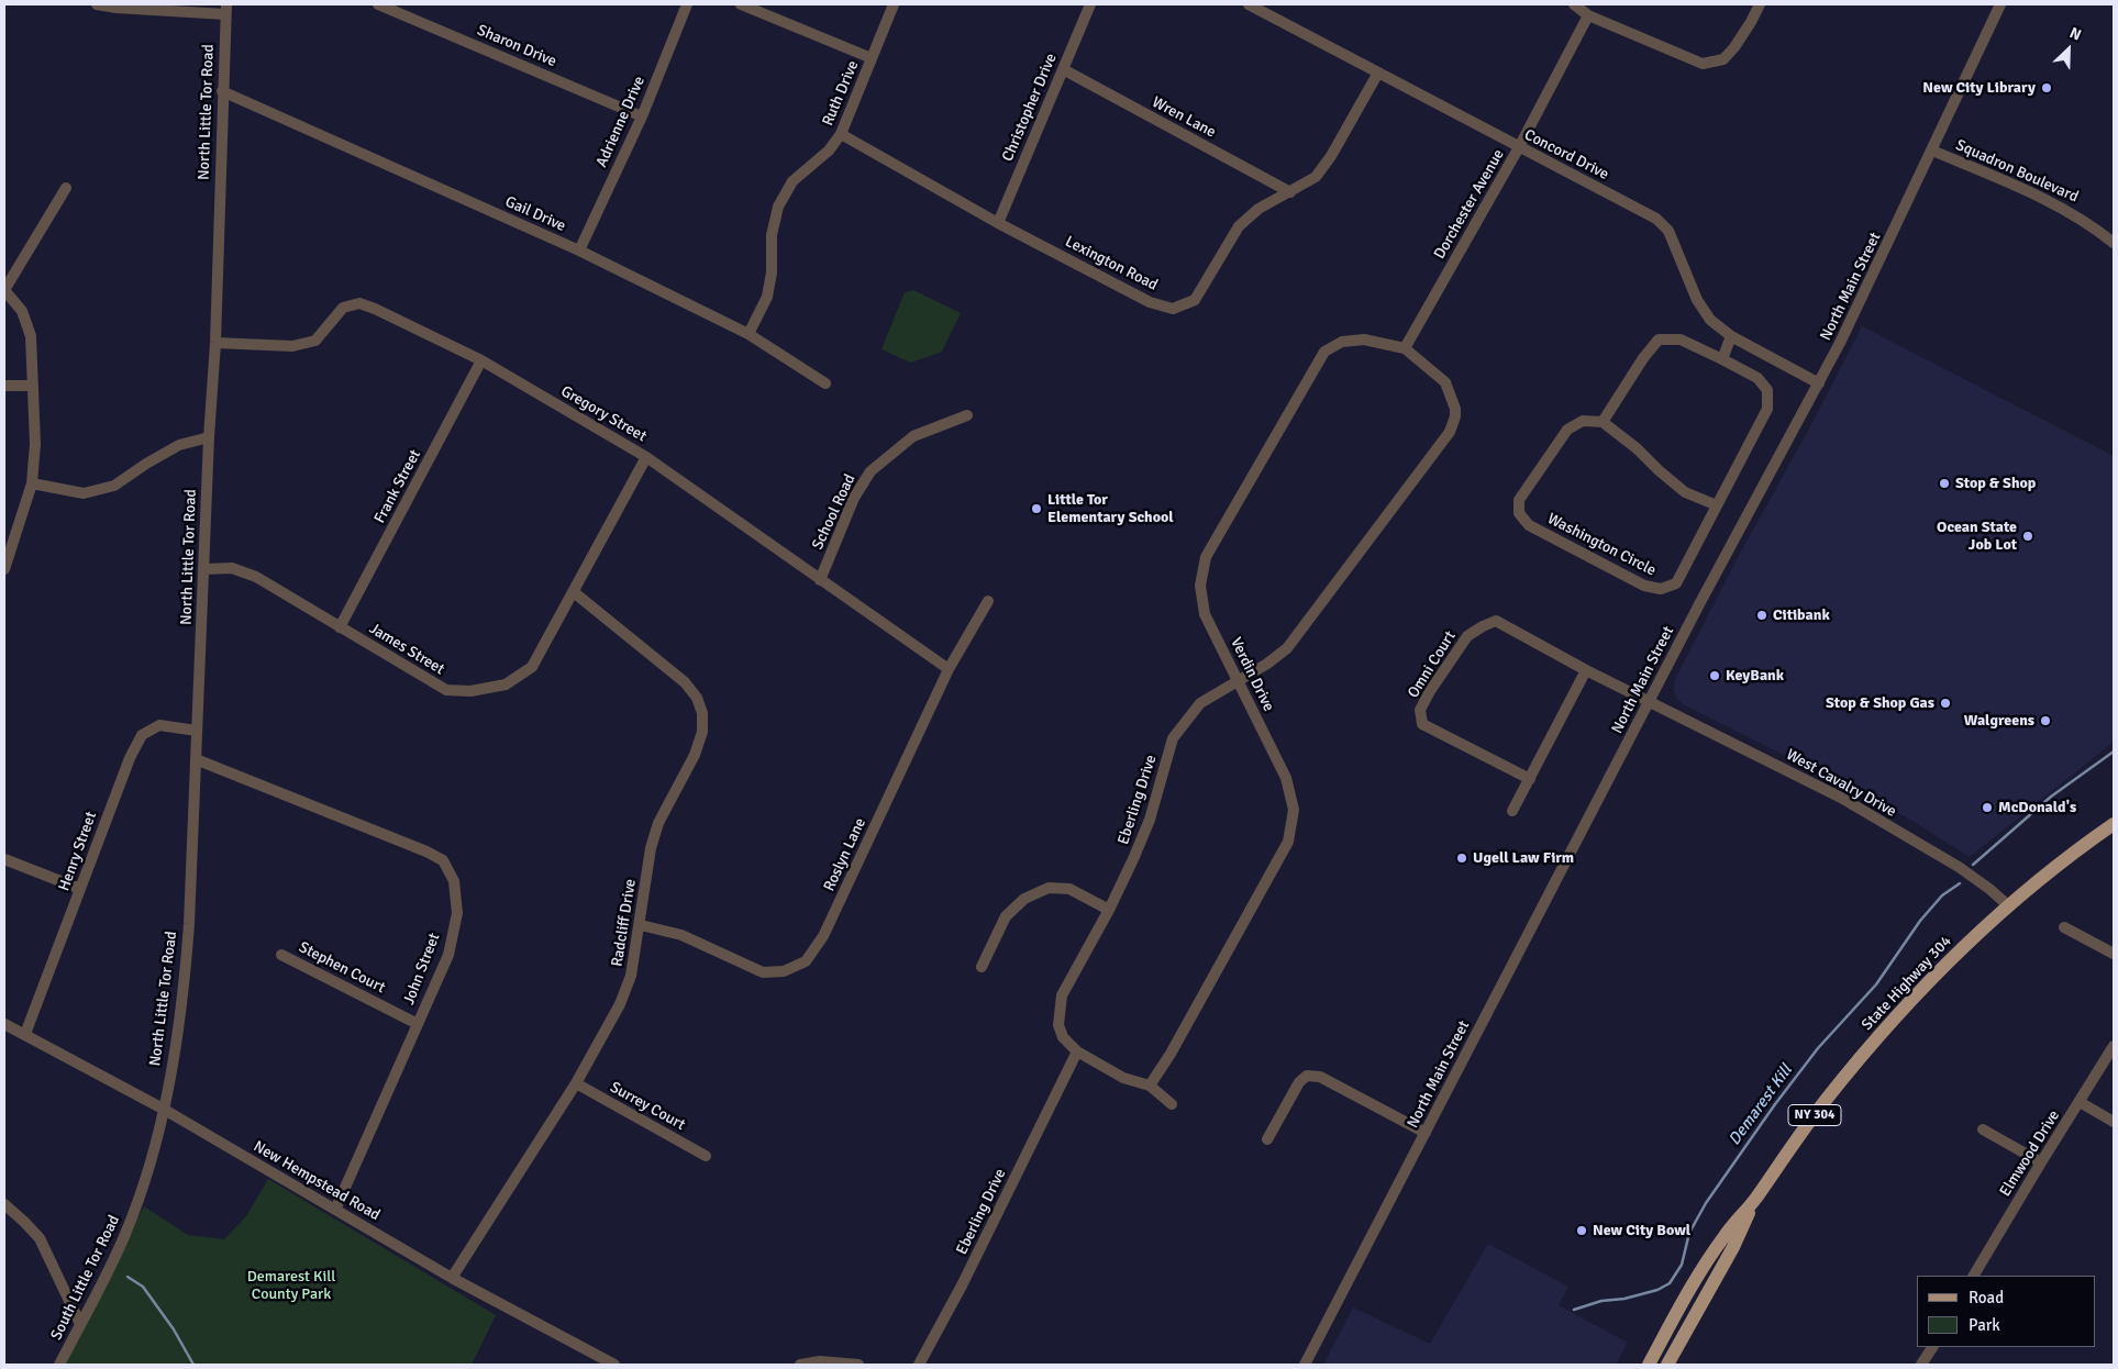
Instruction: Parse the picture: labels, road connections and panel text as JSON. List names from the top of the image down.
{
  "streets": {
    "main road": ["State Highway 304", "NY 304"],
    "street": [
      "Sharon Drive",
      "Ruth Drive",
      "Christopher Drive",
      "North Little Tor Road",
      "Wren Lane",
      "Adrienne Drive",
      "Concord Drive",
      "Squadron Boulevard",
      "Dorchester Avenue",
      "Gail Drive",
      "Lexington Road",
      "North Main Street",
      "Gregory Street",
      "Frank Street",
      "School Road",
      "Washington Circle",
      "James Street",
      "Omni Court",
      "Verdin Drive",
      "West Cavalry Drive",
      "Eberling Drive",
      "Henry Street",
      "Roslyn Lane",
      "Radcliff Drive",
      "Stephen Court",
      "John Street",
      "Surrey Court",
      "Elmwood Drive",
      "New Hempstead Road",
      "South Little Tor Road"
    ]
  },
  "crossings": [
    ["Sharon Drive", "Adrienne Drive"],
    ["Ruth Drive", "Gail Drive"],
    ["Ruth Drive", "Lexington Road"],
    ["Christopher Drive", "Wren Lane"],
    ["Christopher Drive", "Lexington Road"],
    ["North Little Tor Road", "Gail Drive"],
    ["North Little Tor Road", "Gregory Street"],
    ["North Little Tor Road", "James Street"],
    ["North Little Tor Road", "Henry Street"],
    ["North Little Tor Road", "John Street"],
    ["North Little Tor Road", "New Hempstead Road"],
    ["North Little Tor Road", "South Little Tor Road"],
    ["Wren Lane", "Lexington Road"],
    ["Adrienne Drive", "Gail Drive"],
    ["Concord Drive", "Dorchester Avenue"],
    ["Concord Drive", "Lexington Road"],
    ["Concord Drive", "North Main Street"],
    ["Squadron Boulevard", "North Main Street"],
    ["Dorchester Avenue", "Verdin Drive"],
    ["Dorchester Avenue", "Eberling Drive"],
    ["North Main Street", "Omni Court"],
    ["North Main Street", "West Cavalry Drive"],
    ["Gregory Street", "Frank Street"],
    ["Gregory Street", "School Road"],
    ["Gregory Street", "James Street"],
    ["Gregory Street", "Roslyn Lane"],
    ["Frank Street", "James Street"],
    ["James Street", "Radcliff Drive"],
    ["Omni Court", "West Cavalry Drive"],
    ["Verdin Drive", "Eberling Drive"],
    ["West Cavalry Drive", "State Highway 304"],
    ["Henry Street", "New Hempstead Road"],
    ["Roslyn Lane", "Radcliff Drive"],
    ["Radcliff Drive", "Surrey Court"],
    ["Radcliff Drive", "New Hempstead Road"],
    ["Stephen Court", "John Street"],
    ["John Street", "New Hempstead Road"],
    ["New Hempstead Road", "South Little Tor Road"]
  ],
  "water": ["Demarest Kill"],
  "parks": ["Demarest Kill County Park"],
  "places": [
    "New City Library",
    "Stop & Shop",
    "Little Tor Elementary School",
    "Ocean State Job Lot",
    "Citibank",
    "KeyBank",
    "Stop & Shop Gas",
    "Walgreens",
    "McDonald's",
    "Ugell Law Firm",
    "New City Bowl"
  ],
  "legend": ["Road", "Park"],
  "north": "top right"
}
